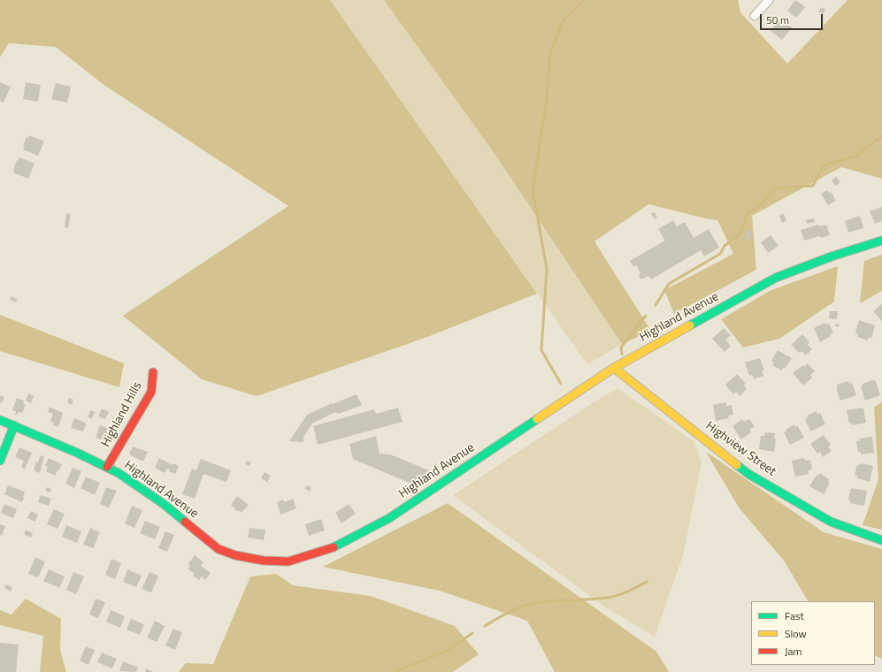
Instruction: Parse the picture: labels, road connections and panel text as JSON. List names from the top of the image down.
{
  "streets": {
    "main road": ["Highland Avenue", "Highland Hills", "Highview Street"]
  },
  "crossings": [
    ["Highland Avenue", "Highland Hills"],
    ["Highland Avenue", "Highview Street"]
  ],
  "legend": ["Fast", "Slow", "Jam"],
  "scale_bar": "50 m"
}
